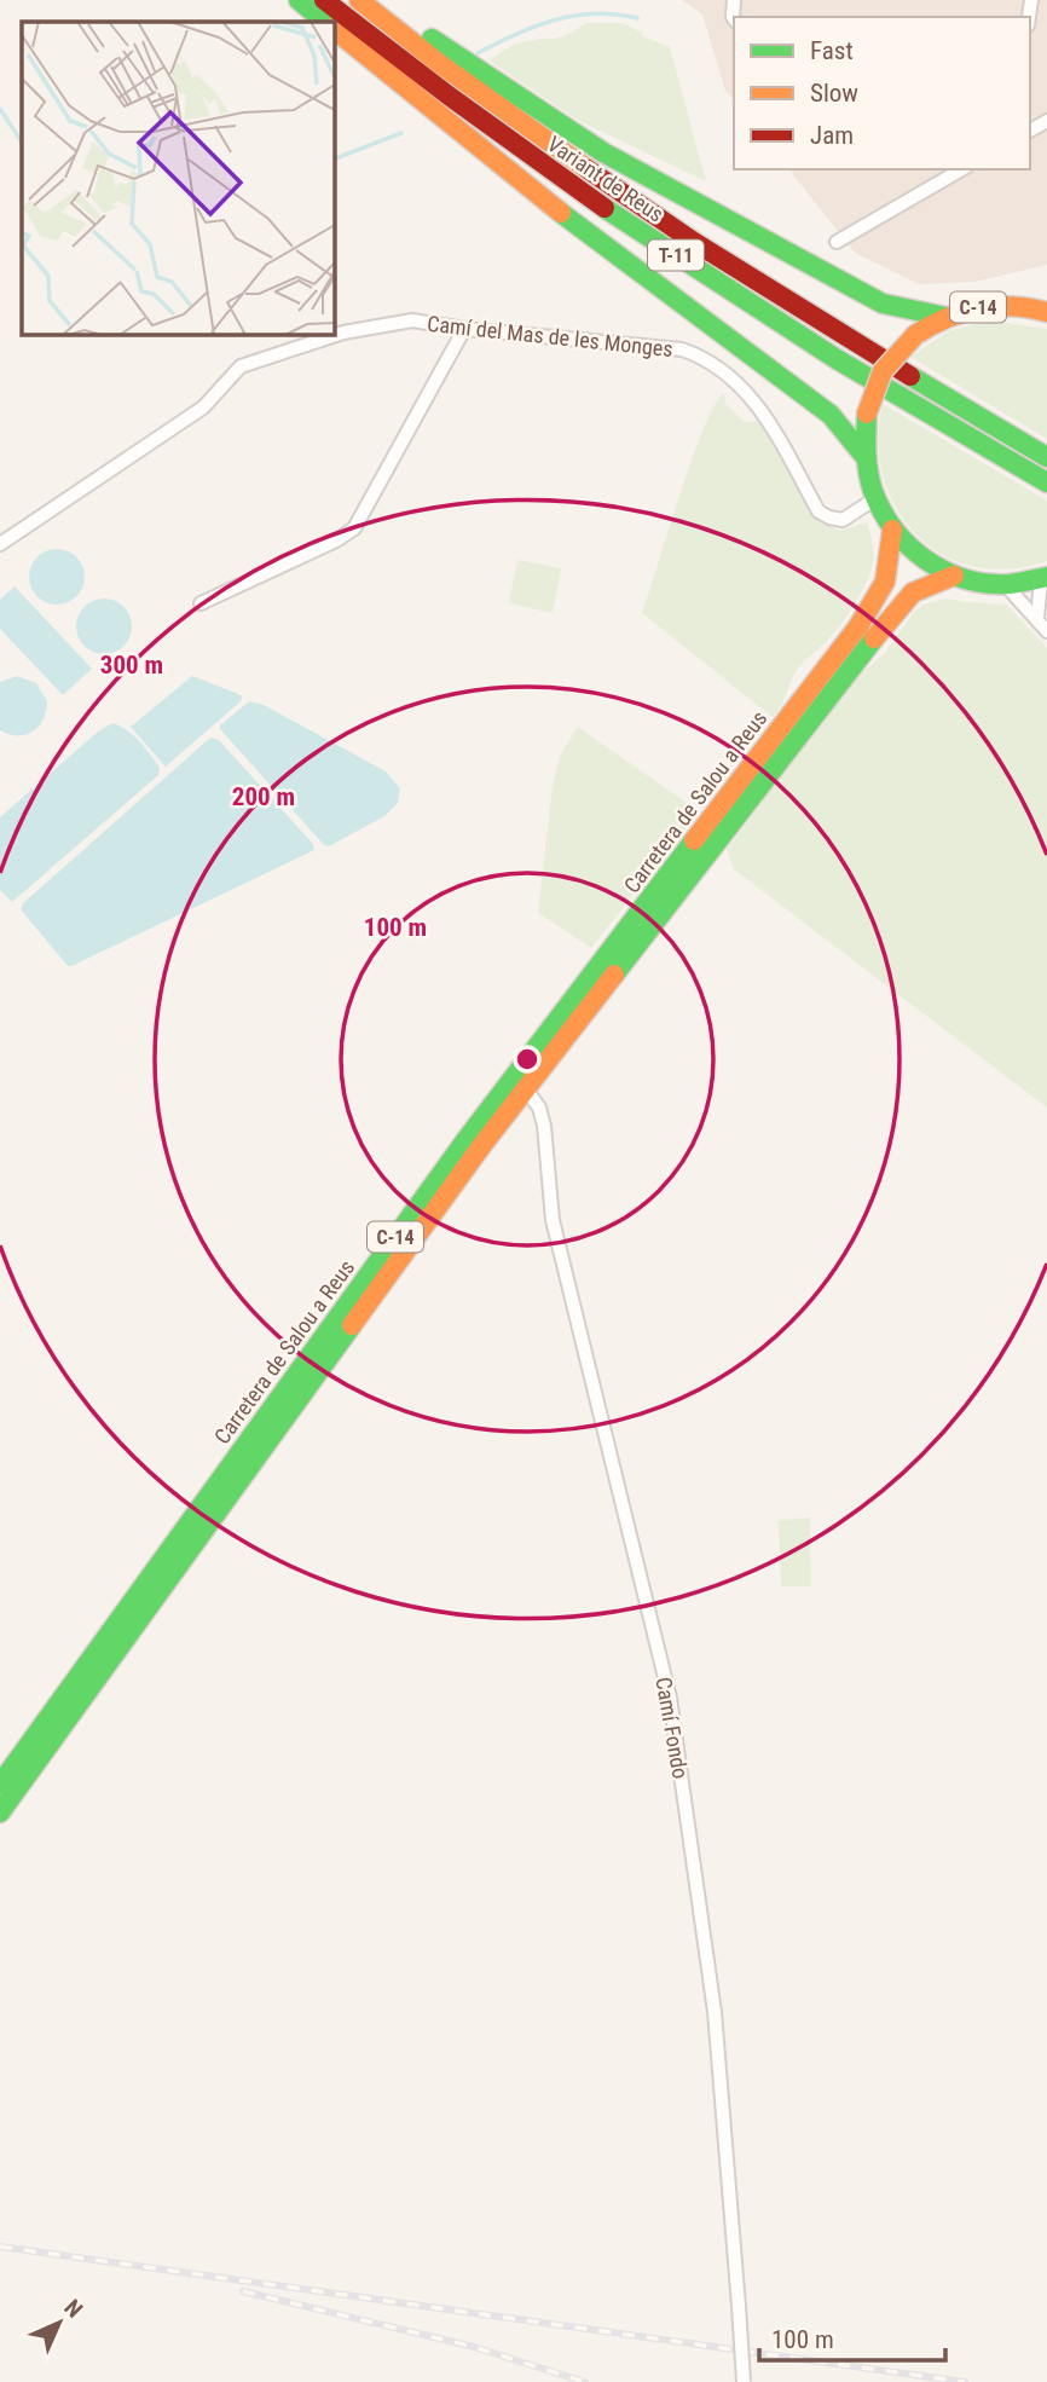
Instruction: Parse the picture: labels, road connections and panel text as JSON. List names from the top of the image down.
{
  "streets": {
    "main road": [
      "Variant de Reus",
      "T-11",
      "C-14",
      "Carretera de Salou a Reus"
    ],
    "street": ["Camí del Mas de les Monges", "Camí Fondo"]
  },
  "crossings": [
    ["C-14", "Camí del Mas de les Monges"],
    ["C-14", "Carretera de Salou a Reus"],
    ["C-14", "Camí Fondo"]
  ],
  "legend": ["Fast", "Slow", "Jam"],
  "scale_bar": "100 m",
  "north": "top right",
  "rings": ["300 m", "200 m", "100 m"]
}
